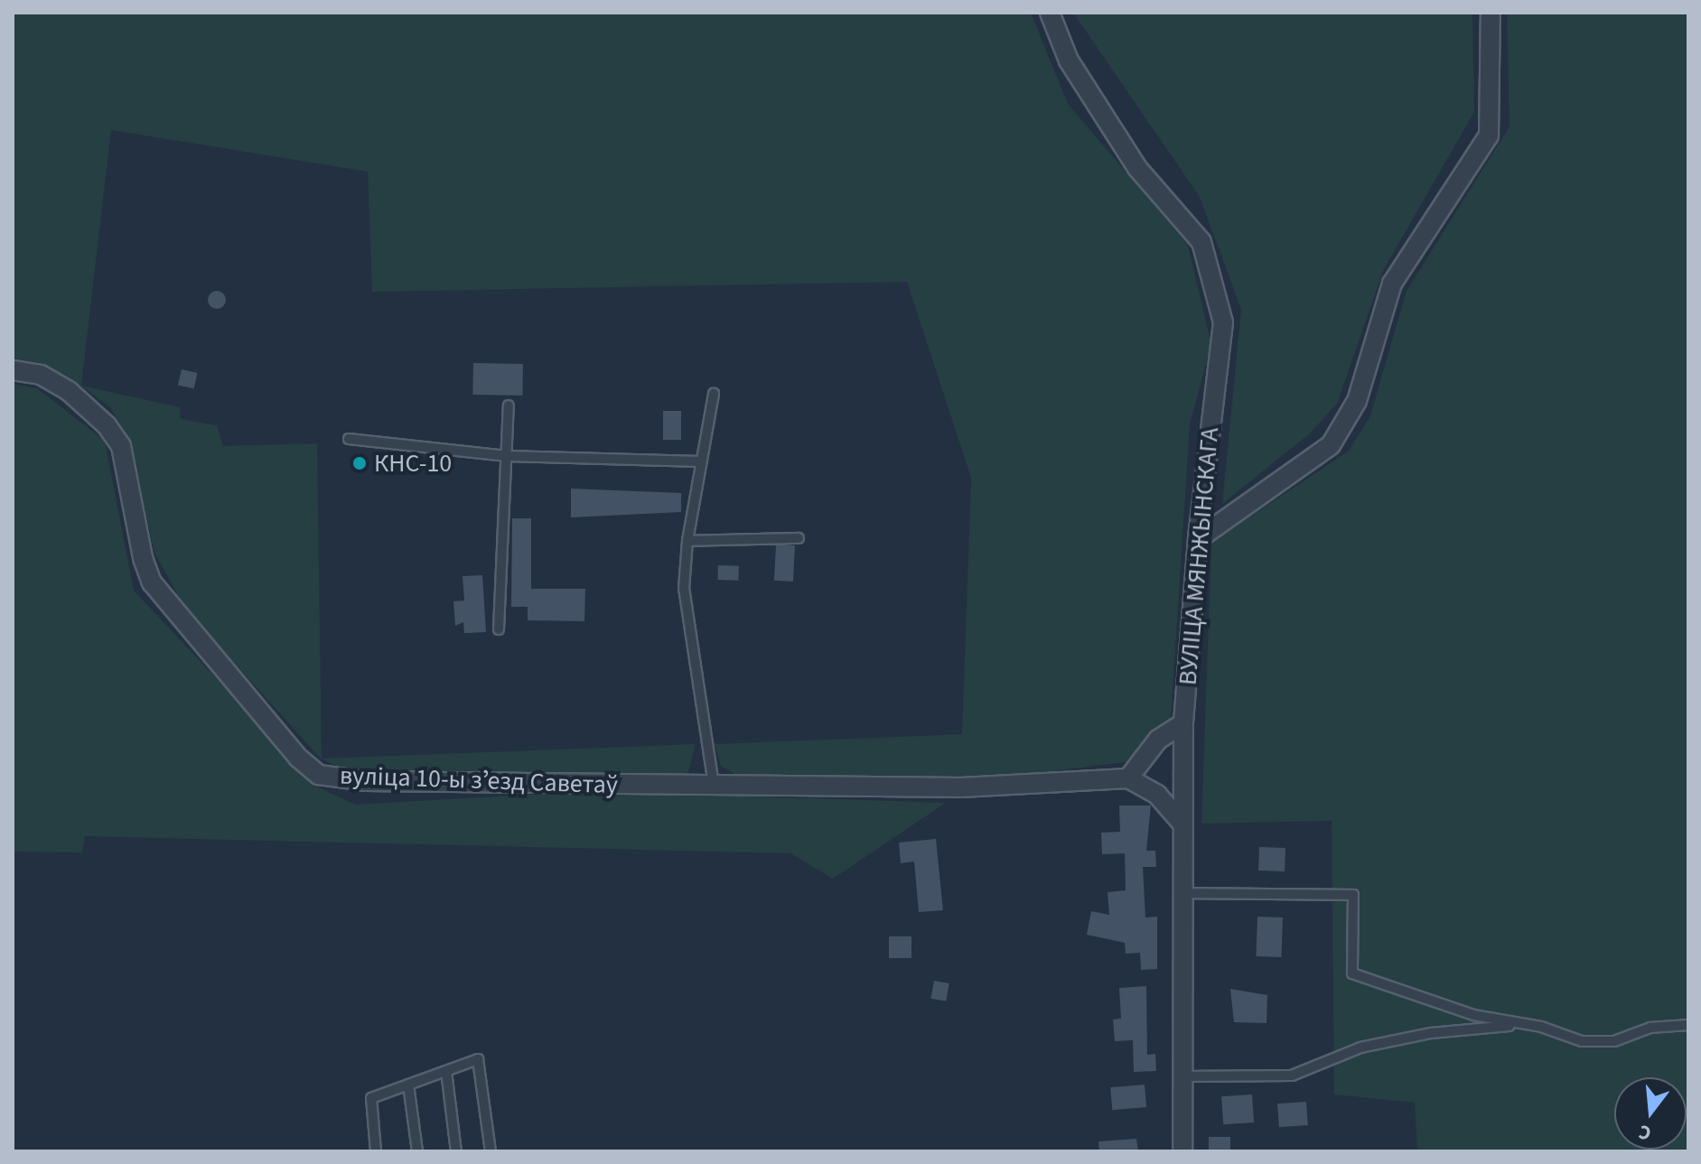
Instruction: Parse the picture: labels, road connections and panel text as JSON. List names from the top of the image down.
{
  "streets": {
    "street": ["ВУЛІЦА МЯНЖЫНСКАГА", "вуліца 10-ы зʼезд Саветаў"]
  },
  "places": ["КНС-10"],
  "north": "bottom"
}
